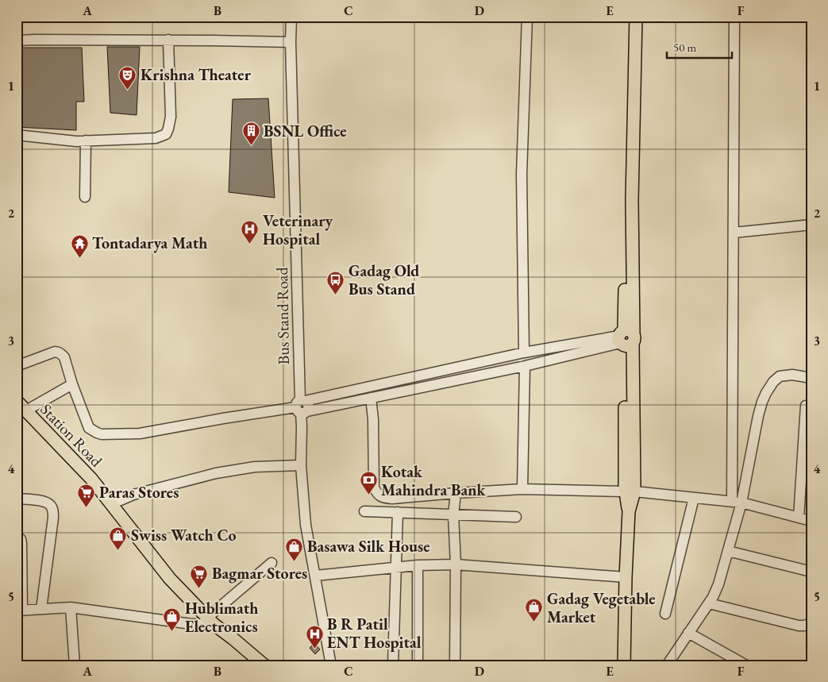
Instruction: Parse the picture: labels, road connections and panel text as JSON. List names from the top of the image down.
{
  "streets": {
    "main road": ["Station Road"],
    "street": ["Bus Stand Road"]
  },
  "places": {
    "theatre": ["Krishna Theater"],
    "building": ["BSNL Office"],
    "hospital": ["Veterinary Hospital", "B R Patil ENT Hospital"],
    "temple": ["Tontadarya Math"],
    "bus stop": ["Gadag Old Bus Stand"],
    "bank": ["Kotak Mahindra Bank"],
    "supermarket": ["Paras Stores", "Bagmar Stores"],
    "shop": [
      "Swiss Watch Co",
      "Basawa Silk House",
      "Gadag Vegetable Market",
      "Hublimath Electronics"
    ]
  },
  "scale_bar": "50 m",
  "grid": {
    "columns": [
      "A",
      "B",
      "C",
      "D",
      "E",
      "F"
    ],
    "rows": [
      "1",
      "2",
      "3",
      "4",
      "5"
    ]
  }
}
